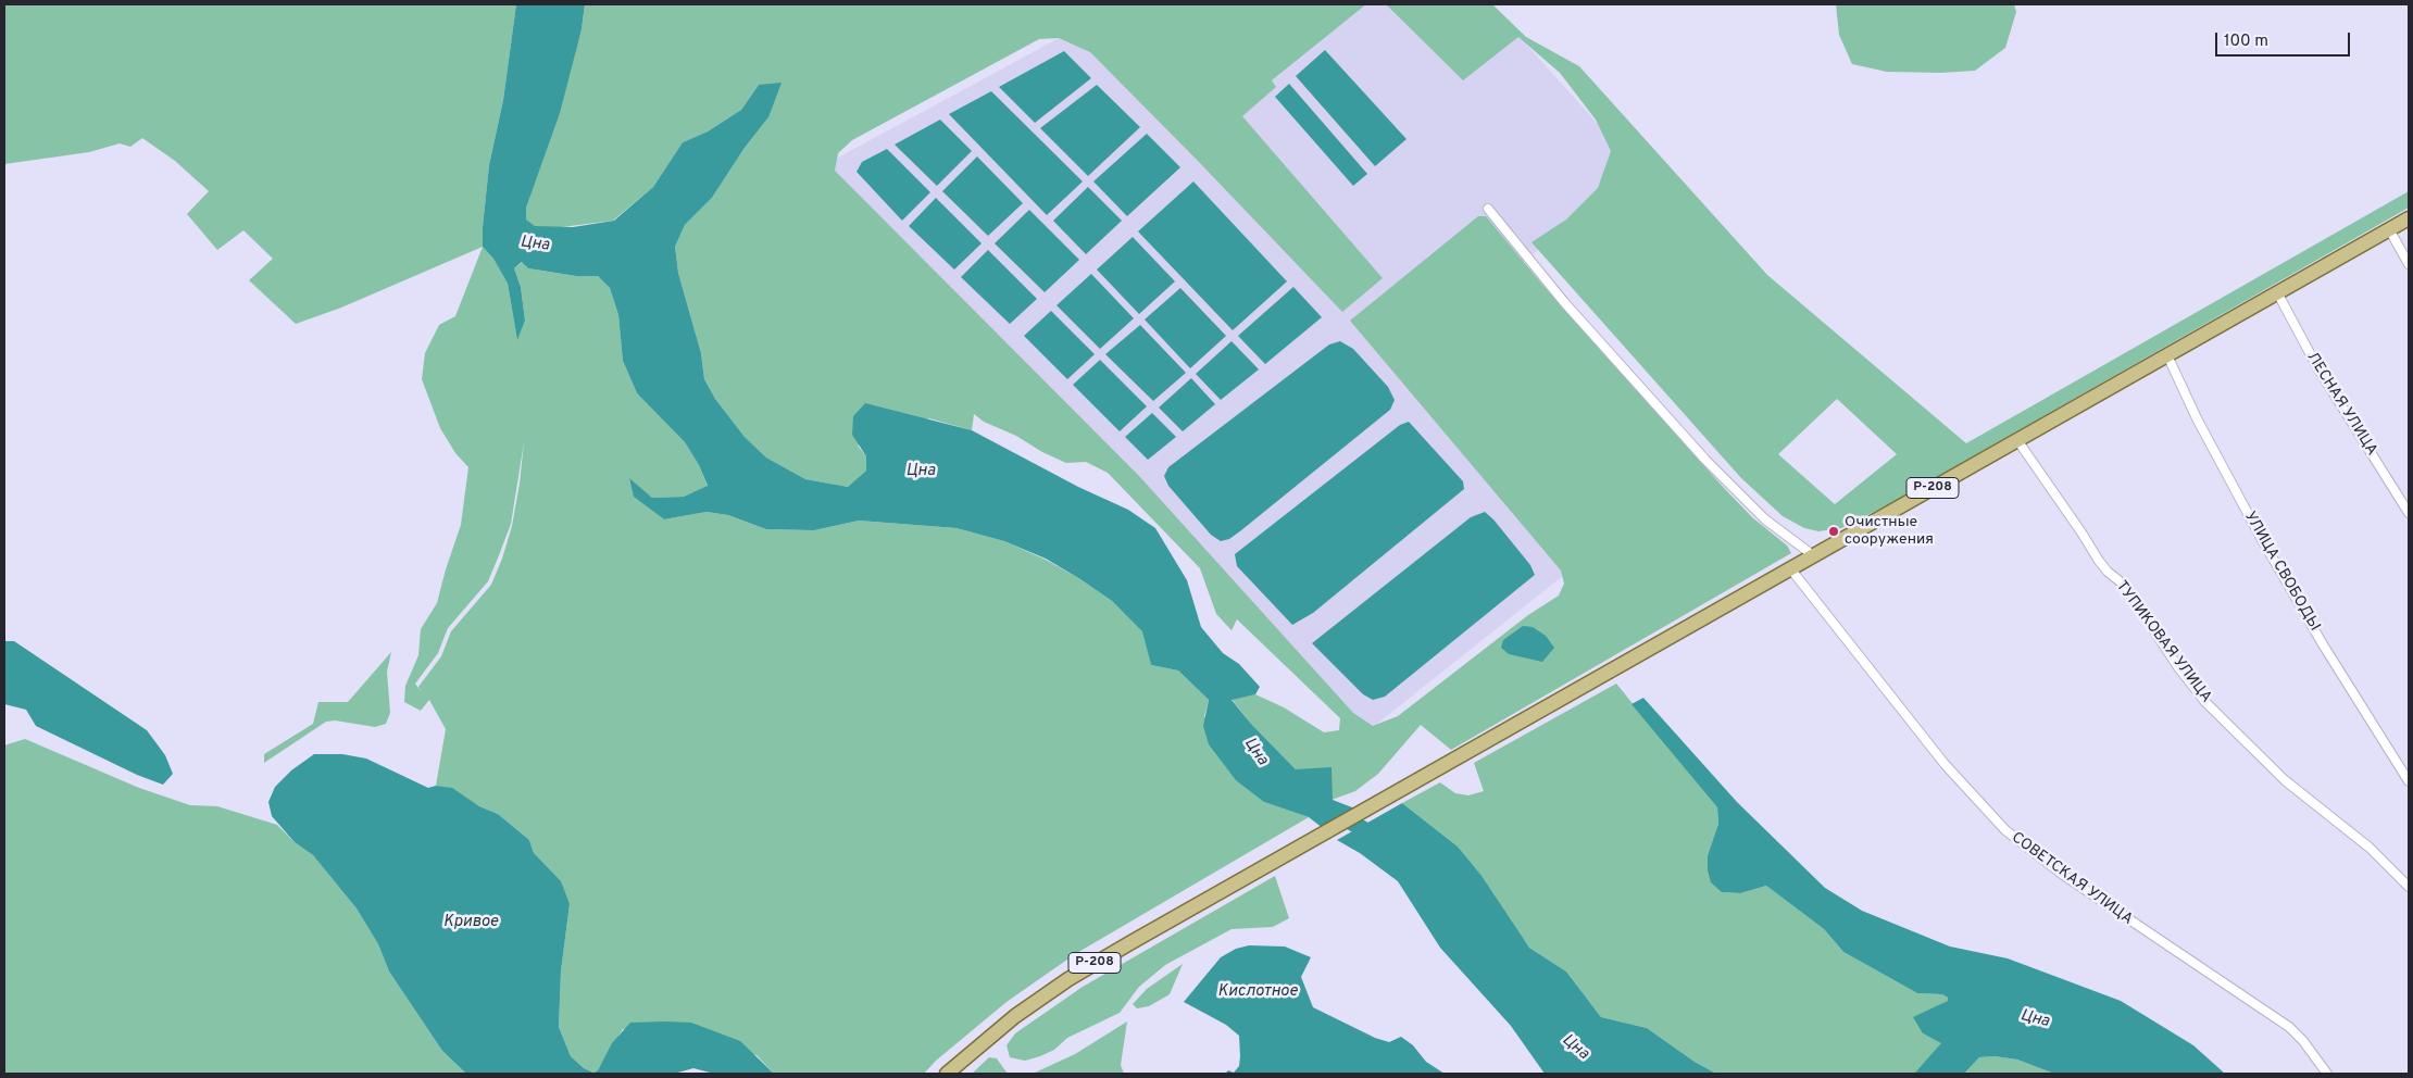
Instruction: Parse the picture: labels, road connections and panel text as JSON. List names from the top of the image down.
{
  "streets": {
    "main road": ["Р-208"],
    "street": [
      "ЛЕСНАЯ УЛИЦА",
      "УЛИЦА СВОБОДЫ",
      "ТУПИКОВАЯ УЛИЦА",
      "СОВЕТСКАЯ УЛИЦА"
    ]
  },
  "crossings": [
    ["ЛЕСНАЯ УЛИЦА", "Р-208"],
    ["Р-208", "УЛИЦА СВОБОДЫ"],
    ["Р-208", "ТУПИКОВАЯ УЛИЦА"],
    ["Р-208", "СОВЕТСКАЯ УЛИЦА"]
  ],
  "water": ["Цна", "Кривое", "Кислотное"],
  "places": ["Очистные сооружения"],
  "scale_bar": "100 m"
}
